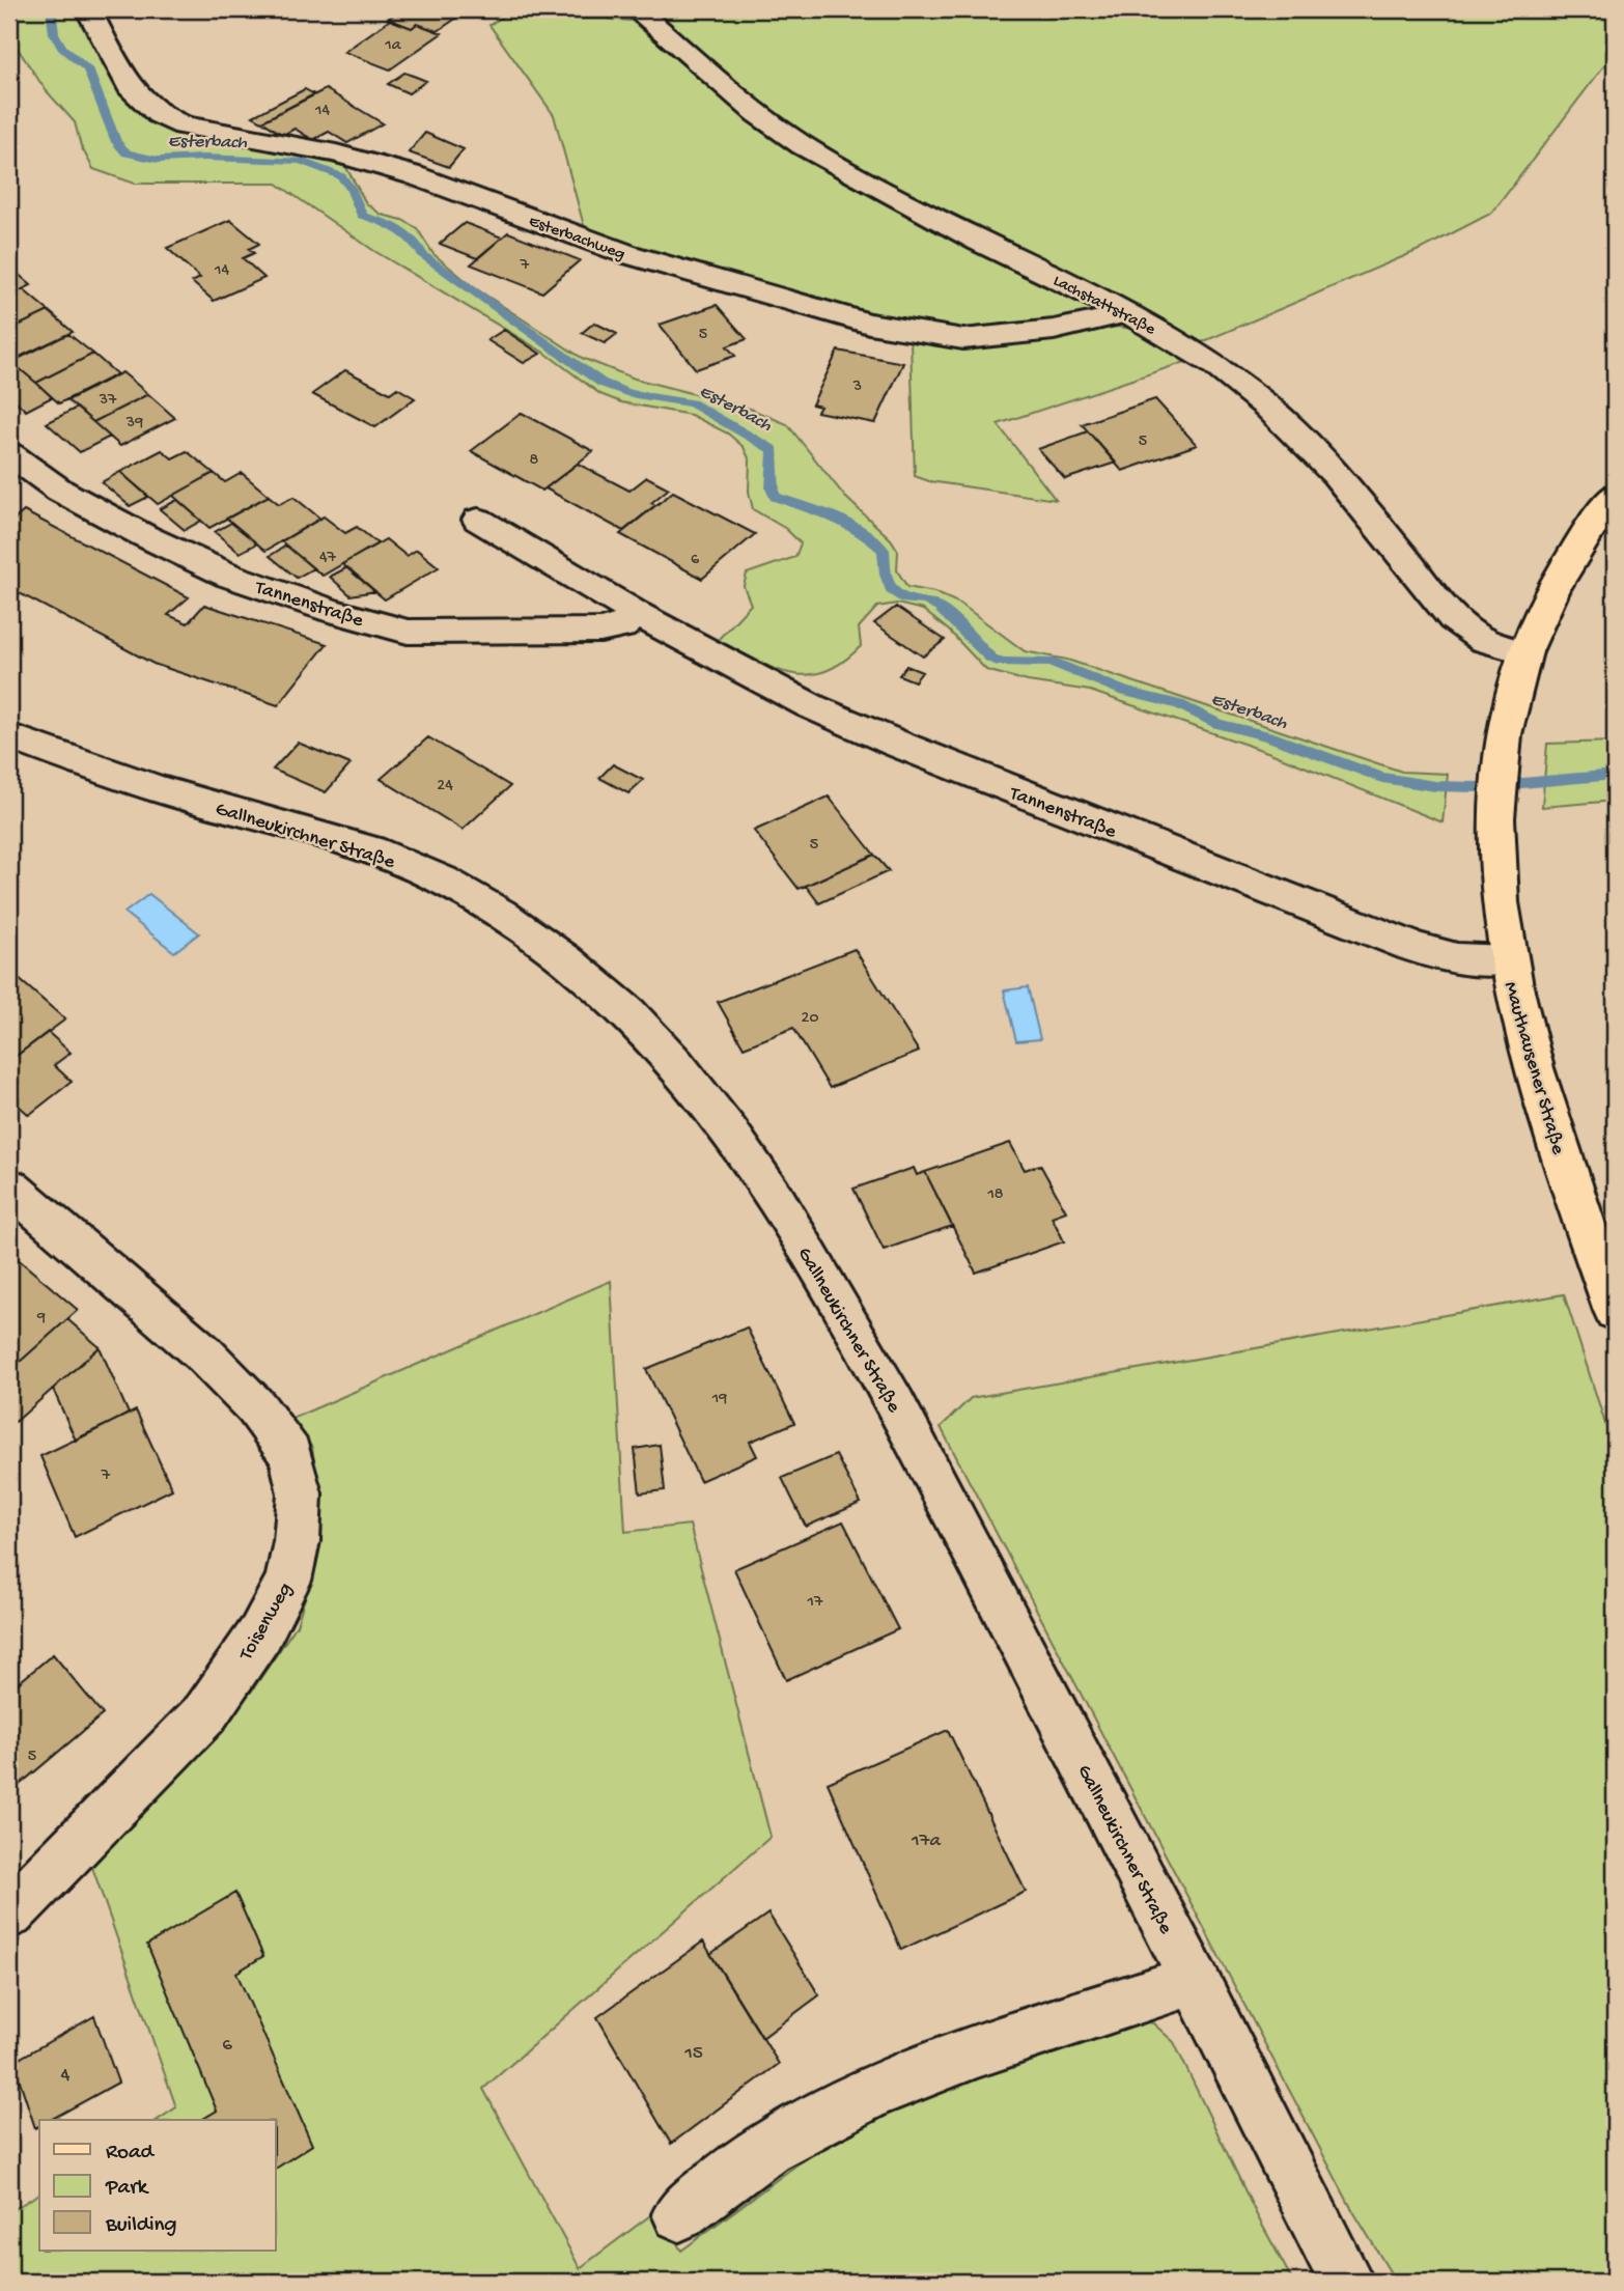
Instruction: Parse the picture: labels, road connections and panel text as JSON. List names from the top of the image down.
{
  "streets": {
    "main road": ["Mauthausener Straße"],
    "street": [
      "Esterbachweg",
      "Lachstattstraße",
      "Tannenstraße",
      "Gallneukirchner Straße",
      "Toisenweg"
    ]
  },
  "crossings": [
    ["Esterbachweg", "Lachstattstraße"],
    ["Lachstattstraße", "Mauthausener Straße"],
    ["Tannenstraße", "Mauthausener Straße"]
  ],
  "water": ["Esterbach"],
  "house_numbers": [
    "1a",
    "14",
    "7",
    "14",
    "5",
    "3",
    "37",
    "39",
    "5",
    "8",
    "47",
    "6",
    "24",
    "5",
    "20",
    "18",
    "9",
    "19",
    "7",
    "17",
    "5",
    "17a",
    "6",
    "15",
    "4"
  ],
  "legend": ["Road", "Park", "Building"]
}
